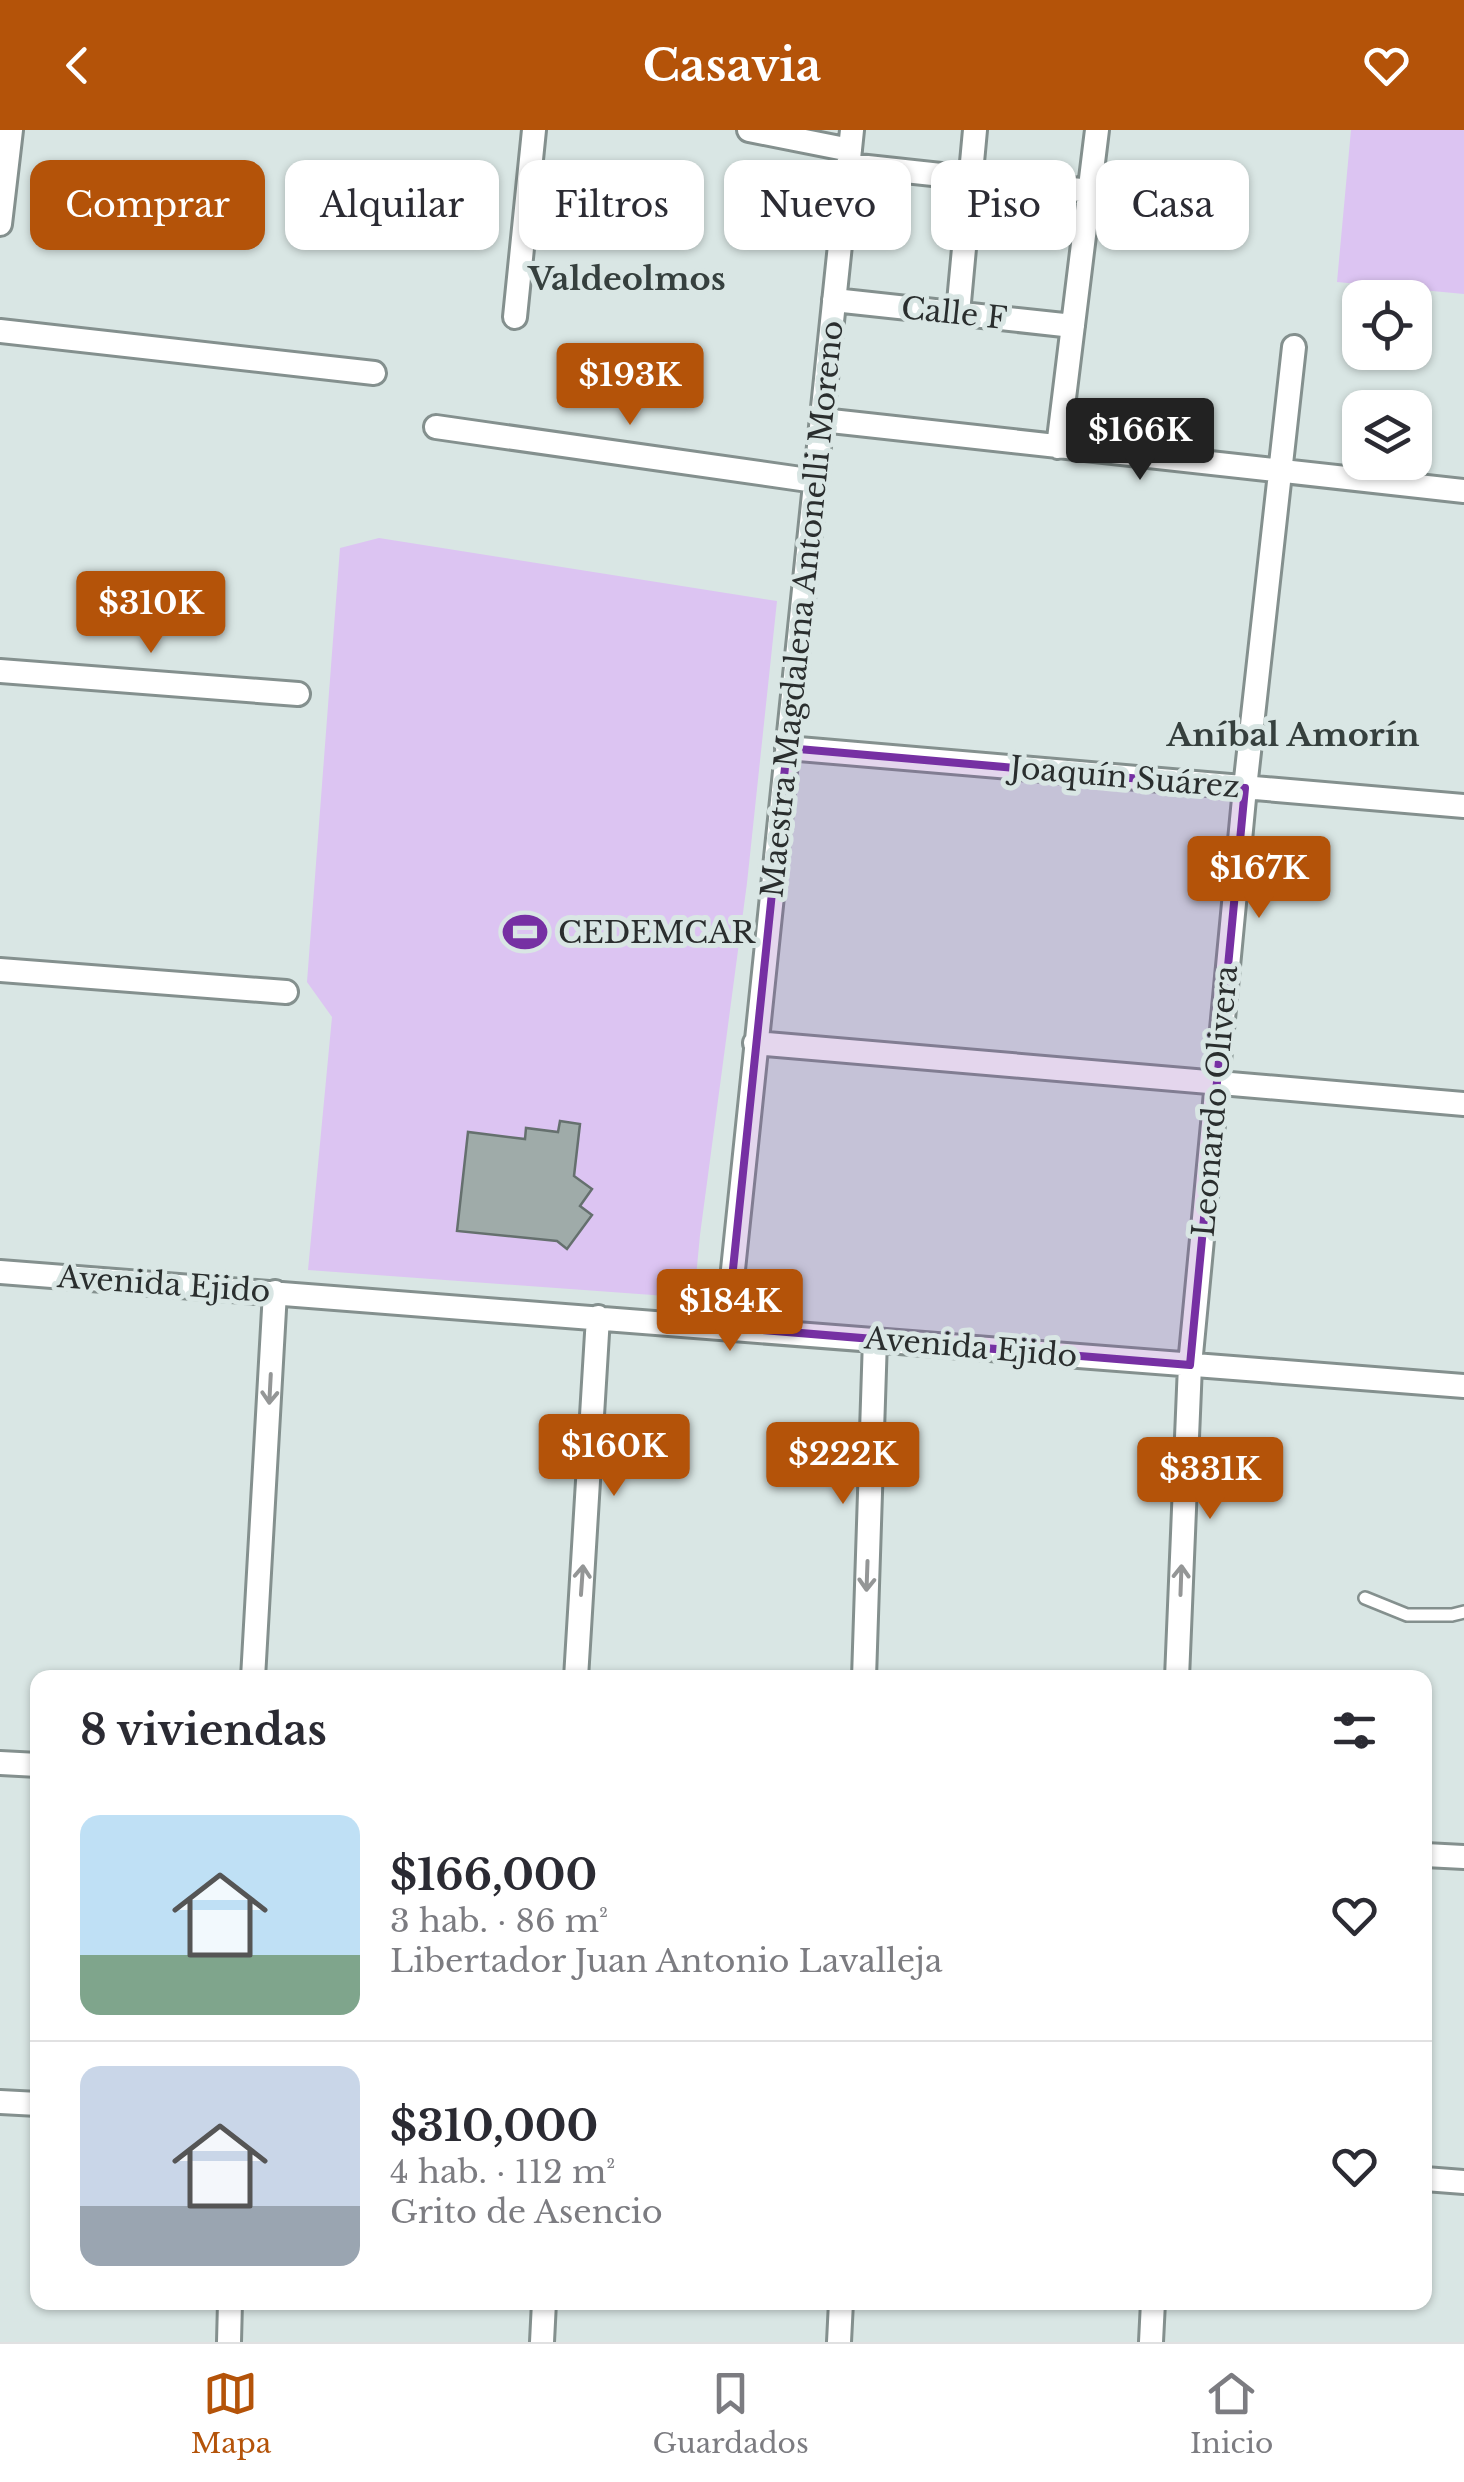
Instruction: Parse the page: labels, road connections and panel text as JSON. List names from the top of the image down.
{
  "streets": {
    "street": [
      "Calle F",
      "Maestra Magdalena Antonelli Moreno",
      "Joaquín Suárez",
      "Leonardo Olivera",
      "Avenida Ejido"
    ]
  },
  "crossings": [
    ["Calle F", "Maestra Magdalena Antonelli Moreno"],
    ["Maestra Magdalena Antonelli Moreno", "Joaquín Suárez"],
    ["Maestra Magdalena Antonelli Moreno", "Avenida Ejido"],
    ["Joaquín Suárez", "Leonardo Olivera"],
    ["Leonardo Olivera", "Avenida Ejido"]
  ],
  "districts": ["Valdeolmos", "Aníbal Amorín"],
  "places": {
    "sports": ["CEDEMCAR"]
  },
  "page": {
    "header": "Casavia",
    "chip": [
      "Comprar",
      "Alquilar",
      "Filtros",
      "Nuevo",
      "Piso",
      "Casa"
    ],
    "price": [
      "$193K",
      "$166K",
      "$310K",
      "$167K",
      "$184K",
      "$160K",
      "$222K",
      "$331K"
    ],
    "heading": "8 viviendas",
    "list": [
      {
        "name": "$166,000",
        "note": "3 hab. · 86 m² · Libertador Juan Antonio Lavalleja"
      },
      {
        "name": "$310,000",
        "note": "4 hab. · 112 m² · Grito de Asencio"
      }
    ],
    "tabs": ["Mapa", "Guardados", "Inicio"]
  }
}
